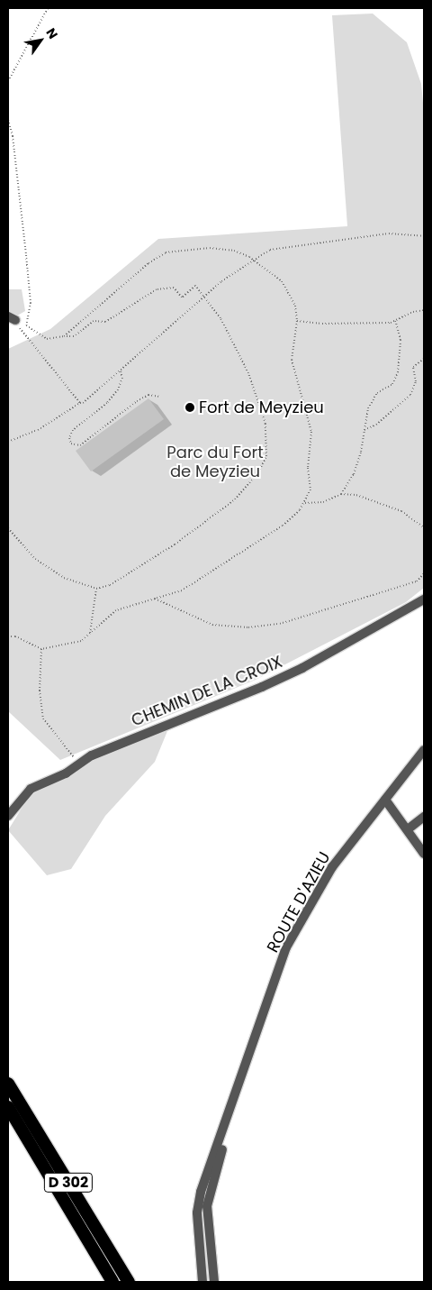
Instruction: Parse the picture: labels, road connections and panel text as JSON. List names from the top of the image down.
{
  "streets": {
    "highway": ["D 302"],
    "street": ["CHEMIN DE LA CROIX", "ROUTE D'AZIEU"]
  },
  "parks": ["Parc du Fort de Meyzieu"],
  "places": ["Fort de Meyzieu"],
  "north": "top right"
}
